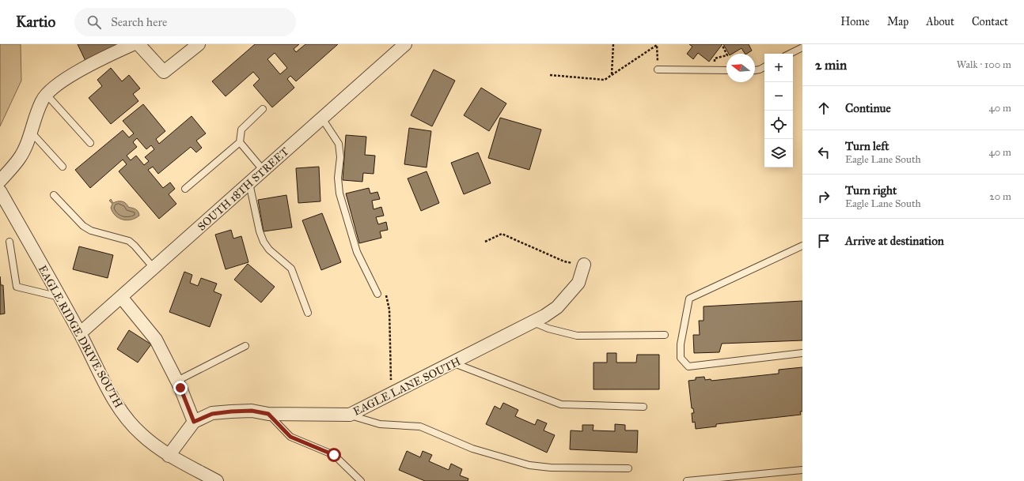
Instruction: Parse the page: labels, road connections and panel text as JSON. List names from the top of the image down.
{
  "streets": {
    "street": ["SOUTH 18TH STREET", "EAGLE RIDGE DRIVE SOUTH", "EAGLE LANE SOUTH"]
  },
  "crossings": [
    ["SOUTH 18TH STREET", "EAGLE RIDGE DRIVE SOUTH"],
    ["EAGLE RIDGE DRIVE SOUTH", "EAGLE LANE SOUTH"]
  ],
  "north": "left",
  "page": {
    "header": "Kartio",
    "search": "Search here",
    "nav": [
      "Home",
      "Map",
      "About",
      "Contact"
    ],
    "heading": ["2 min", "Walk · 100 m"],
    "map_buttons": ["+", "−"],
    "list": [
      ["Continue", "40 m"],
      ["Turn left", "Eagle Lane South", "40 m"],
      ["Turn right", "Eagle Lane South", "20 m"],
      "Arrive at destination"
    ]
  }
}
